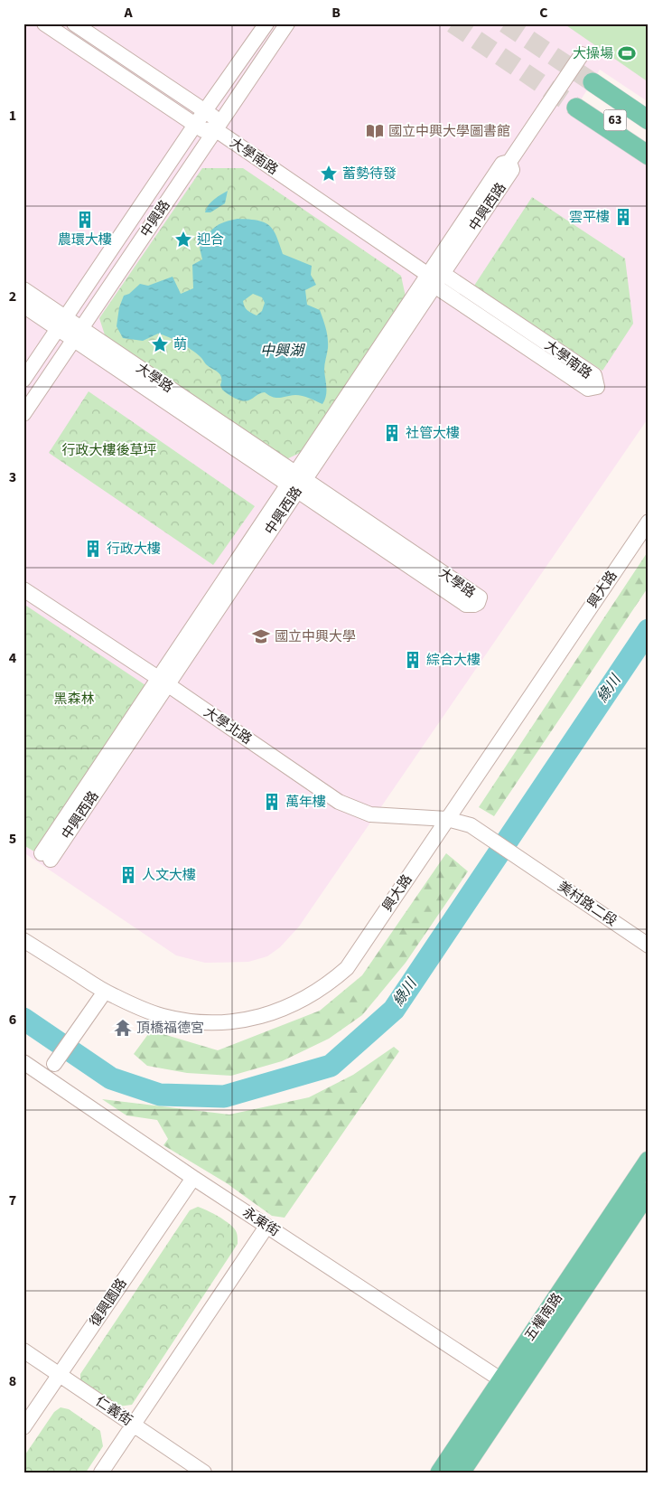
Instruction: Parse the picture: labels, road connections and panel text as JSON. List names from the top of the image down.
{
  "streets": {
    "main road": ["63", "五權南路"],
    "street": [
      "大學南路",
      "中興西路",
      "中興路",
      "大學路",
      "興大路",
      "大學北路",
      "美村路二段",
      "永東街",
      "復興園路",
      "仁義街"
    ]
  },
  "crossings": [
    ["大學南路", "中興西路"],
    ["大學南路", "中興路"],
    ["中興西路", "大學路"],
    ["中興西路", "大學北路"],
    ["中興路", "大學路"],
    ["興大路", "大學北路"],
    ["興大路", "美村路二段"],
    ["大學北路", "美村路二段"],
    ["永東街", "復興園路"],
    ["永東街", "五權南路"],
    ["復興園路", "仁義街"]
  ],
  "water": ["中興湖", "綠川"],
  "parks": ["行政大樓後草坪", "黑森林"],
  "places": {
    "sports": ["大操場"],
    "library": ["國立中興大學圖書館"],
    "place": ["蓄勢待發", "迎合", "萌"],
    "building": [
      "雲平樓",
      "農環大樓",
      "社管大樓",
      "行政大樓",
      "綜合大樓",
      "萬年樓",
      "人文大樓"
    ],
    "school or university": ["國立中興大學"],
    "temple": ["頂橋福德宮"]
  },
  "grid": {
    "columns": ["A", "B", "C"],
    "rows": [
      "1",
      "2",
      "3",
      "4",
      "5",
      "6",
      "7",
      "8"
    ]
  }
}
